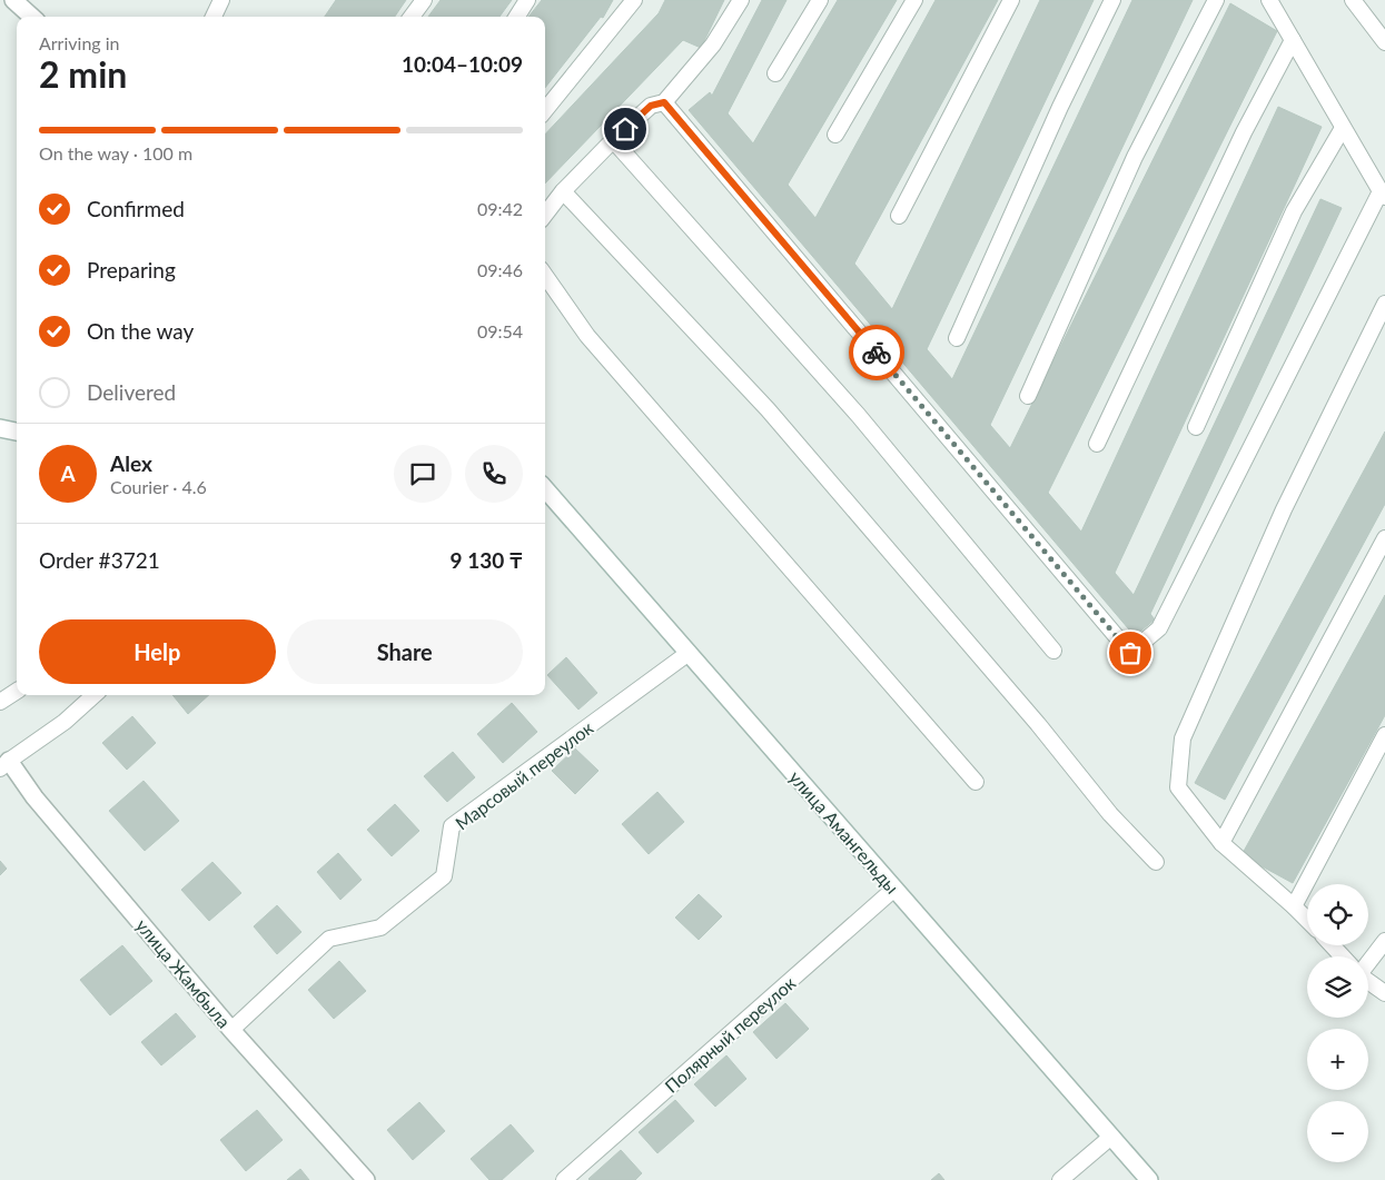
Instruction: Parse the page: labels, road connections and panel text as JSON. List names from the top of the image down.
{
  "streets": {
    "street": ["улица Амангельды", "улица Жамбыла"],
    "lane": ["Марсовый переулок", "Полярный переулок"]
  },
  "crossings": [
    ["Марсовый переулок", "улица Амангельды"],
    ["Марсовый переулок", "улица Жамбыла"],
    ["улица Амангельды", "Полярный переулок"]
  ],
  "page": {
    "heading": ["2 min", "Arriving in", "10:04–10:09"],
    "panel": [
      "Alex",
      "Courier · 4.6",
      "Order #3721",
      "9 130 ₸"
    ],
    "bar": "On the way · 100 m",
    "list": [
      ["Confirmed", "09:42"],
      ["Preparing", "09:46"],
      ["On the way", "09:54"],
      "Delivered"
    ],
    "round": "A",
    "buttons": ["Help", "Share"],
    "map_buttons": ["+", "−"]
  }
}
